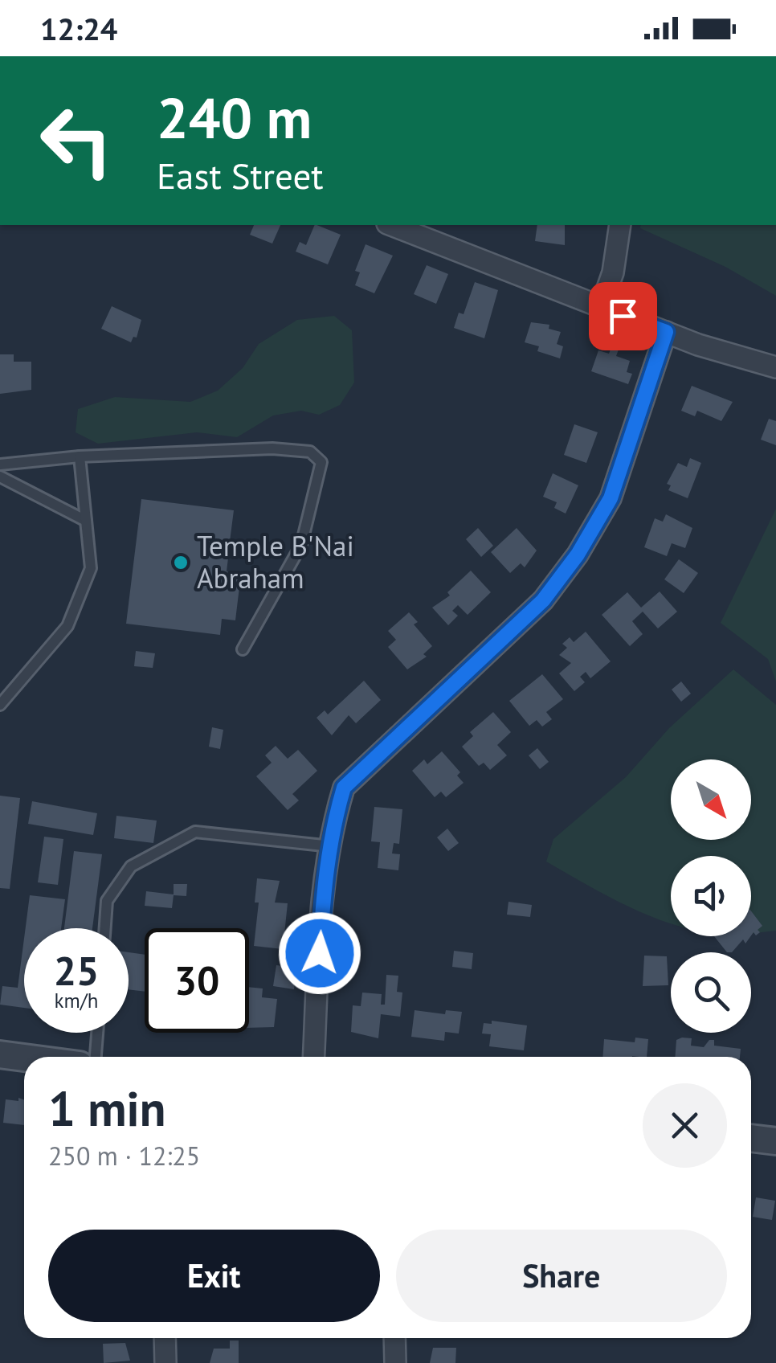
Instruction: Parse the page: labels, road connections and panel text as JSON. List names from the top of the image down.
{
  "places": ["Temple B'Nai Abraham"],
  "north": "bottom right",
  "page": {
    "status": "12:24",
    "turn": ["240 m", "East Street"],
    "speed": "25 km/h",
    "limit": "30",
    "heading": ["1 min", "250 m · 12:25"],
    "buttons": ["Exit", "Share"]
  }
}
